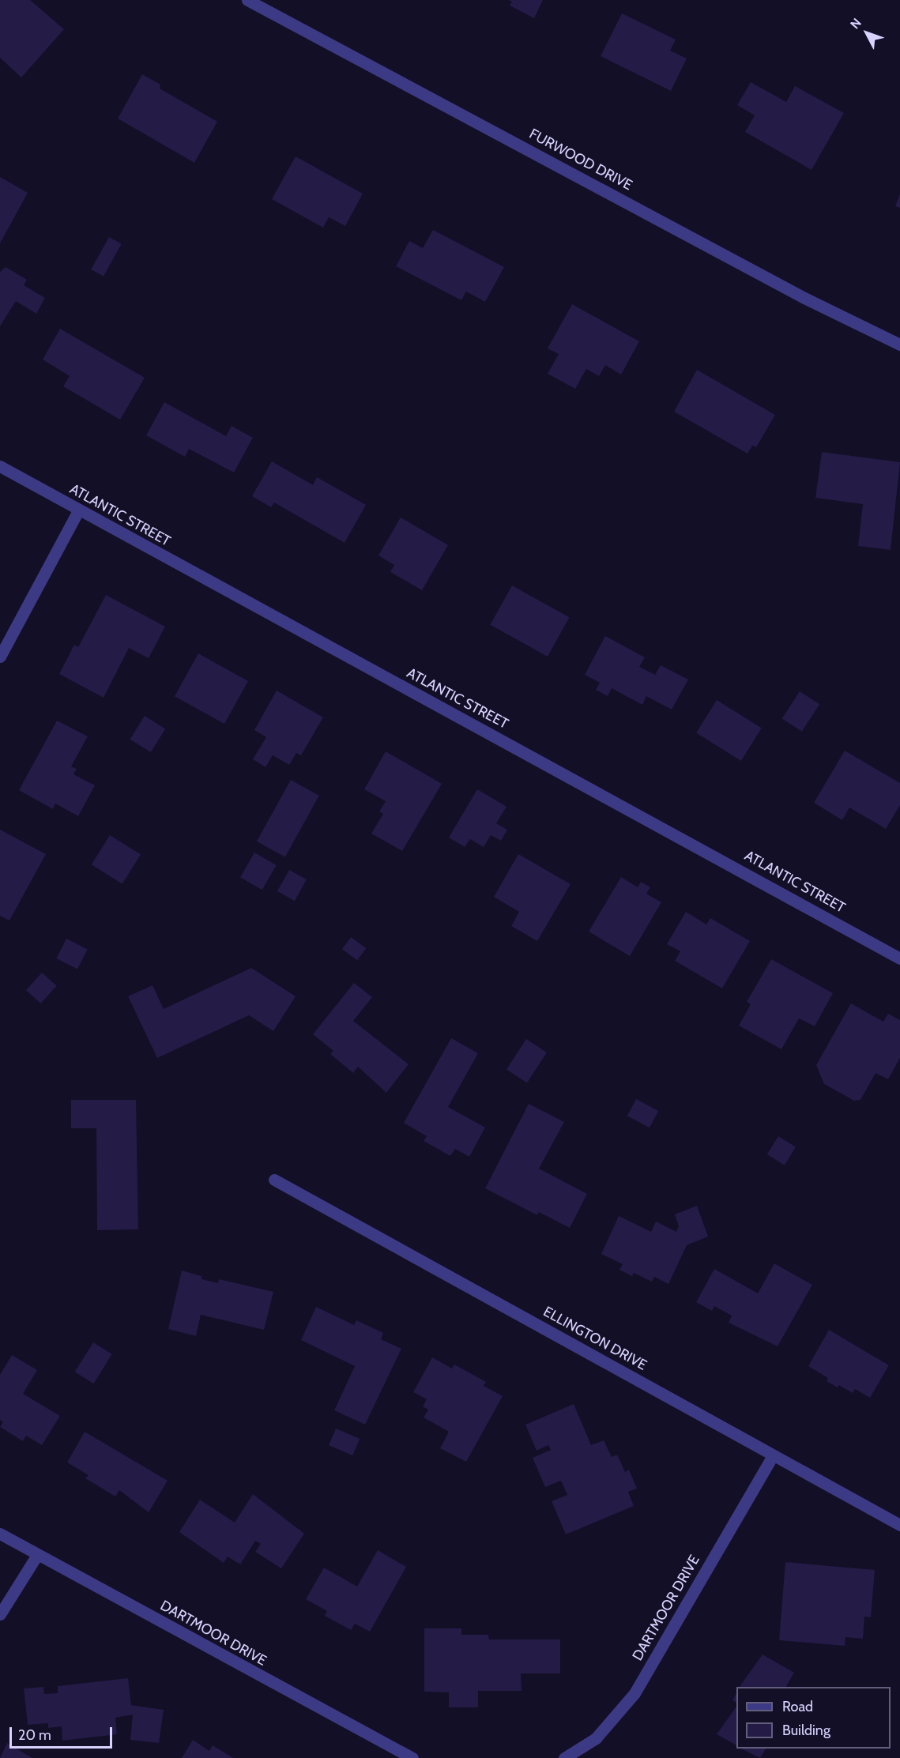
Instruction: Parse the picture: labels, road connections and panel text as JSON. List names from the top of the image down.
{
  "streets": {
    "street": [
      "FURWOOD DRIVE",
      "ATLANTIC STREET",
      "ELLINGTON DRIVE",
      "DARTMOOR DRIVE"
    ]
  },
  "crossings": [
    ["ELLINGTON DRIVE", "DARTMOOR DRIVE"]
  ],
  "legend": ["Road", "Building"],
  "scale_bar": "20 m",
  "north": "top left"
}
